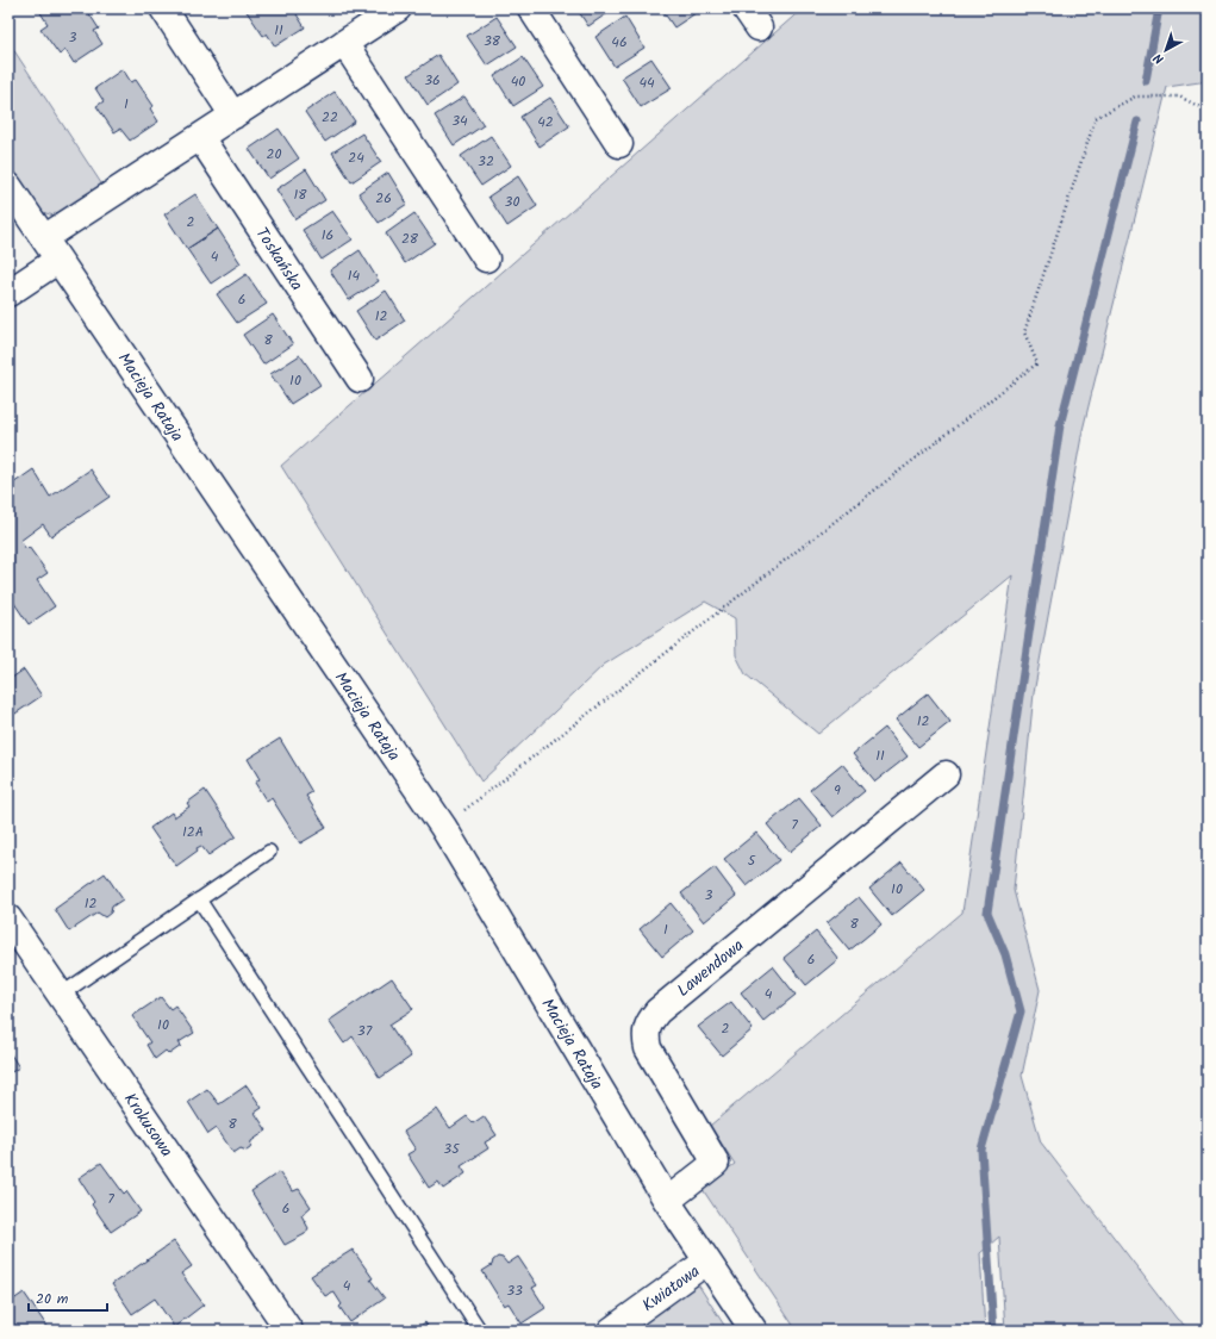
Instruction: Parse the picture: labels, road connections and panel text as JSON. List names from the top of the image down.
{
  "streets": {
    "street": [
      "Toskańska",
      "Macieja Rataja",
      "Lawendowa",
      "Krokusowa",
      "Kwiatowa"
    ]
  },
  "crossings": [
    ["Macieja Rataja", "Lawendowa"],
    ["Macieja Rataja", "Kwiatowa"]
  ],
  "house_numbers": [
    "11",
    "3",
    "38",
    "46",
    "36",
    "40",
    "44",
    "1",
    "22",
    "34",
    "42",
    "20",
    "24",
    "32",
    "18",
    "26",
    "30",
    "2",
    "16",
    "28",
    "4",
    "14",
    "6",
    "12",
    "8",
    "10",
    "12",
    "11",
    "9",
    "7",
    "12A",
    "5",
    "10",
    "3",
    "12",
    "8",
    "1",
    "6",
    "4",
    "10",
    "2",
    "37",
    "8",
    "35",
    "7",
    "6",
    "4",
    "33"
  ],
  "scale_bar": "20 m",
  "north": "bottom left"
}
